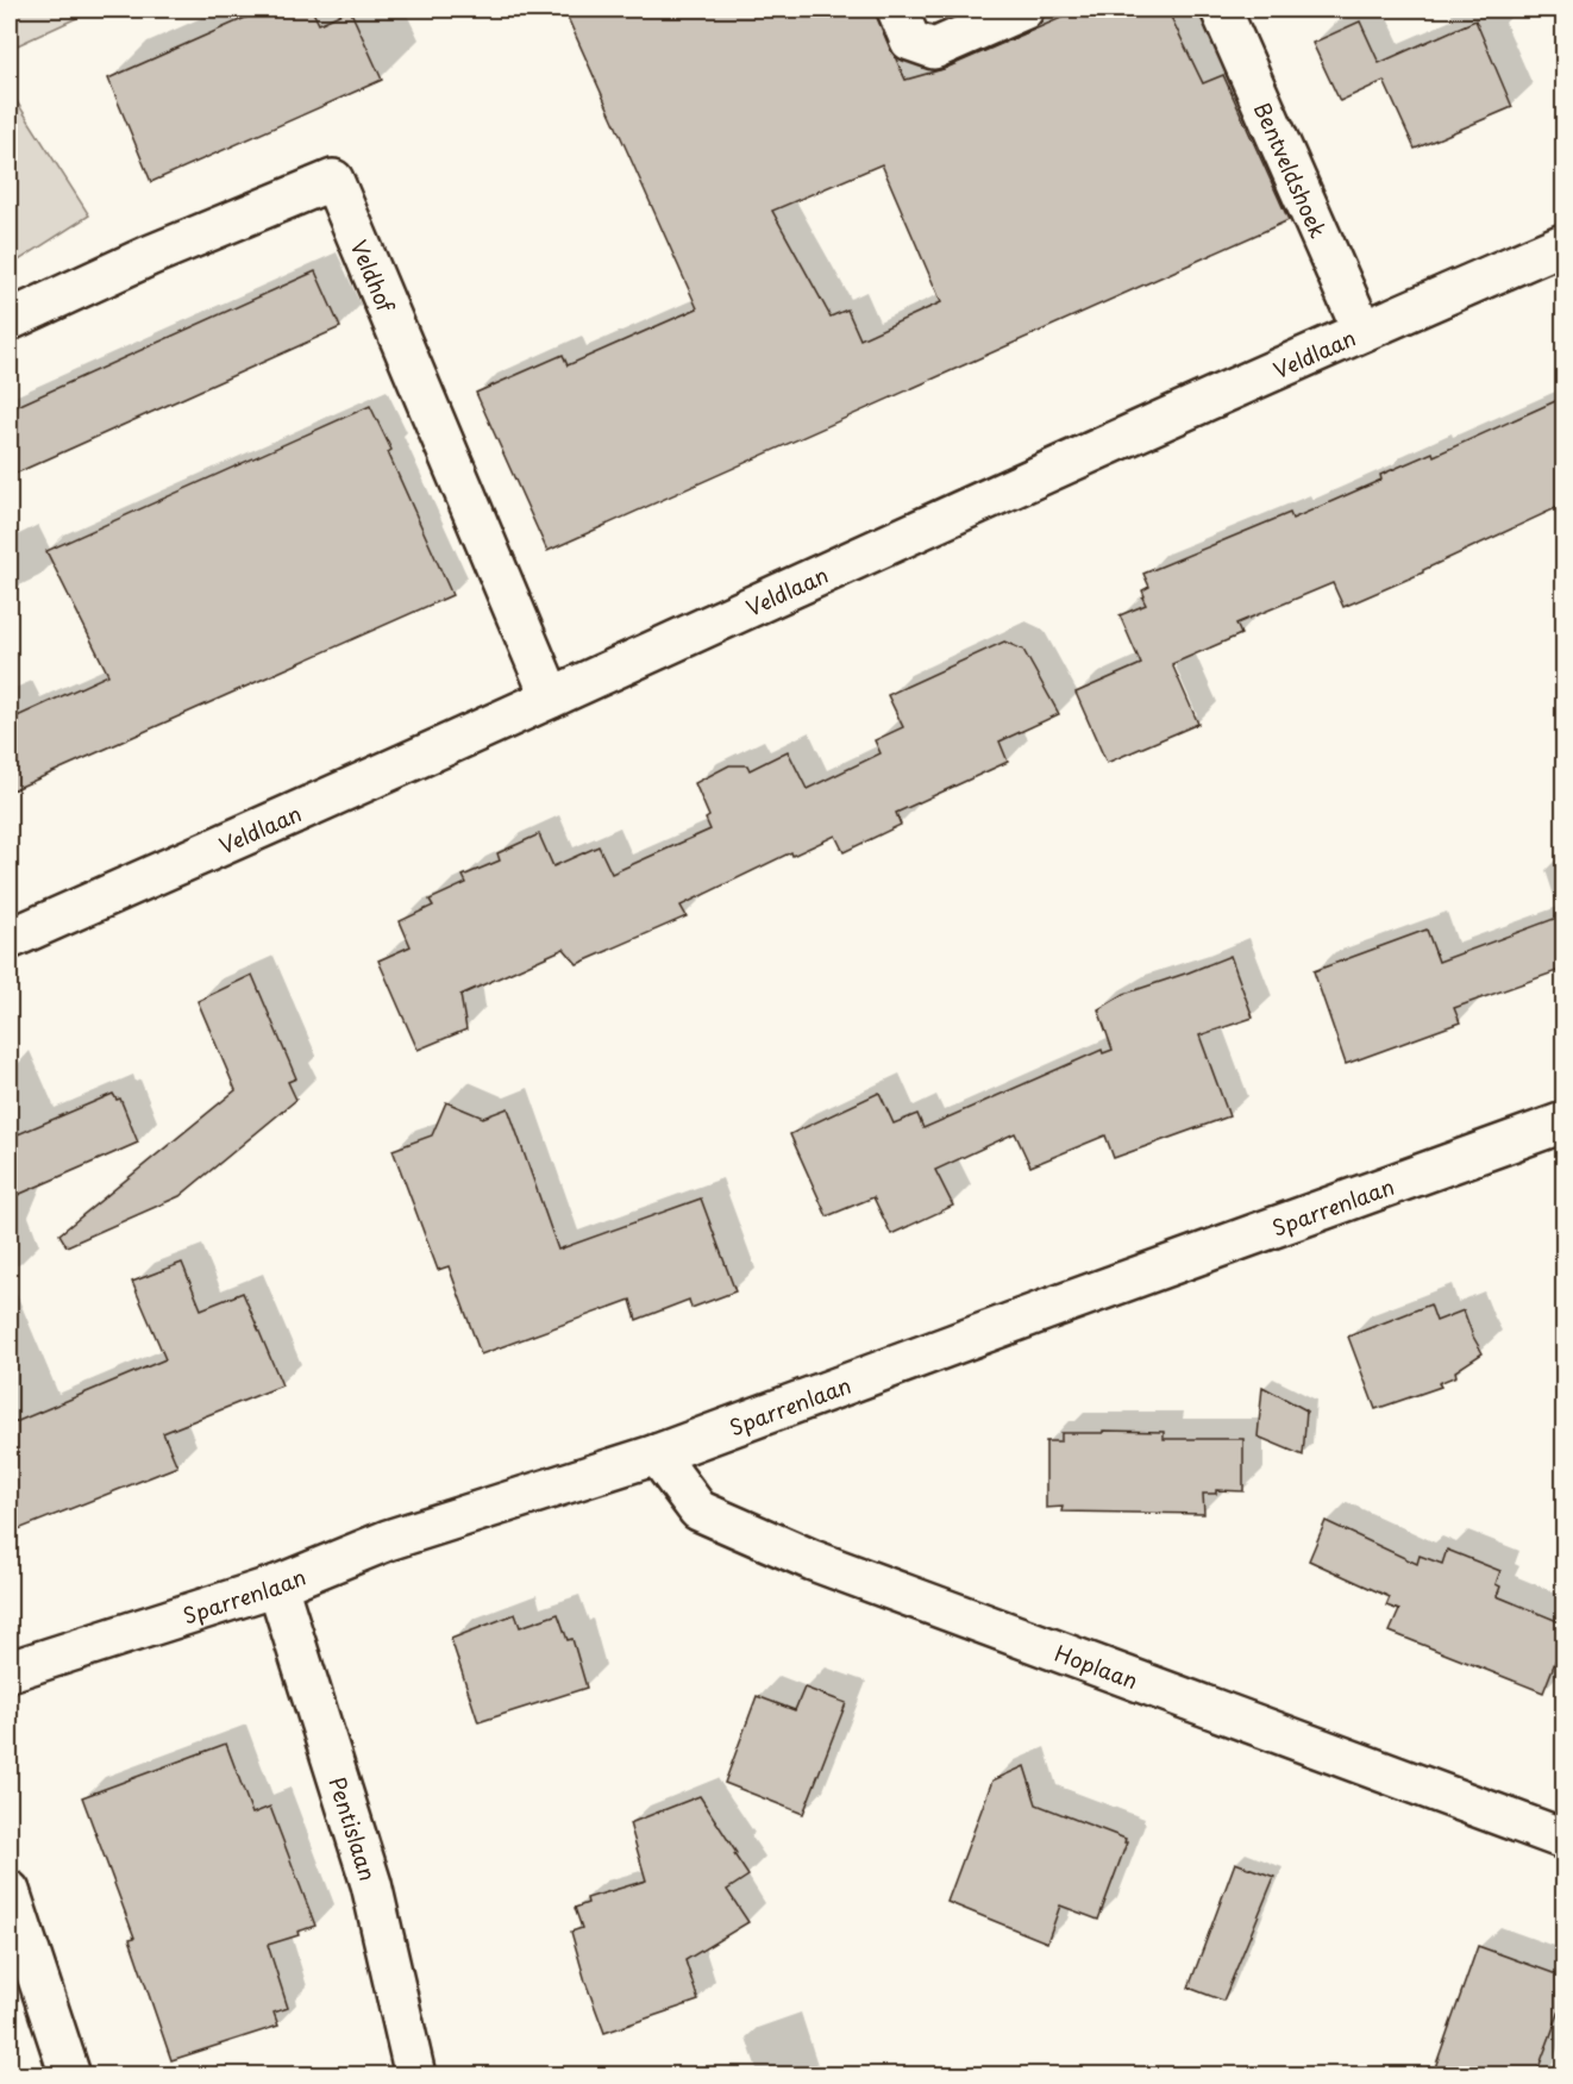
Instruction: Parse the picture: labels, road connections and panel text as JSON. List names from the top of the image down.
{
  "streets": {
    "street": [
      "Bentveldshoek",
      "Veldhof",
      "Veldlaan",
      "Sparrenlaan",
      "Hoplaan",
      "Pentislaan"
    ]
  },
  "crossings": [
    ["Bentveldshoek", "Veldlaan"],
    ["Veldhof", "Veldlaan"],
    ["Sparrenlaan", "Hoplaan"],
    ["Sparrenlaan", "Pentislaan"]
  ]
}
